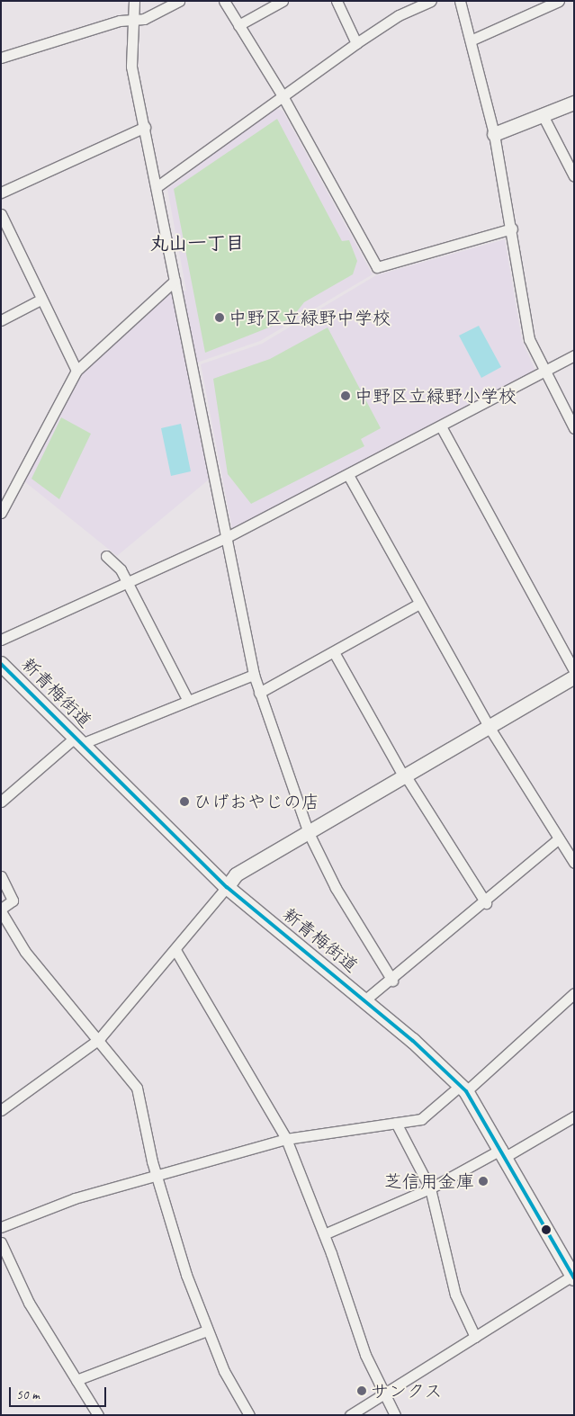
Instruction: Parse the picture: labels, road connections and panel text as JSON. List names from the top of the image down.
{
  "streets": {
    "main road": ["新青梅街道"]
  },
  "districts": ["丸山一丁目"],
  "places": [
    "中野区立緑野中学校",
    "中野区立緑野小学校",
    "ひげおやじの店",
    "芝信用金庫",
    "サンクス"
  ],
  "scale_bar": "50 m"
}
